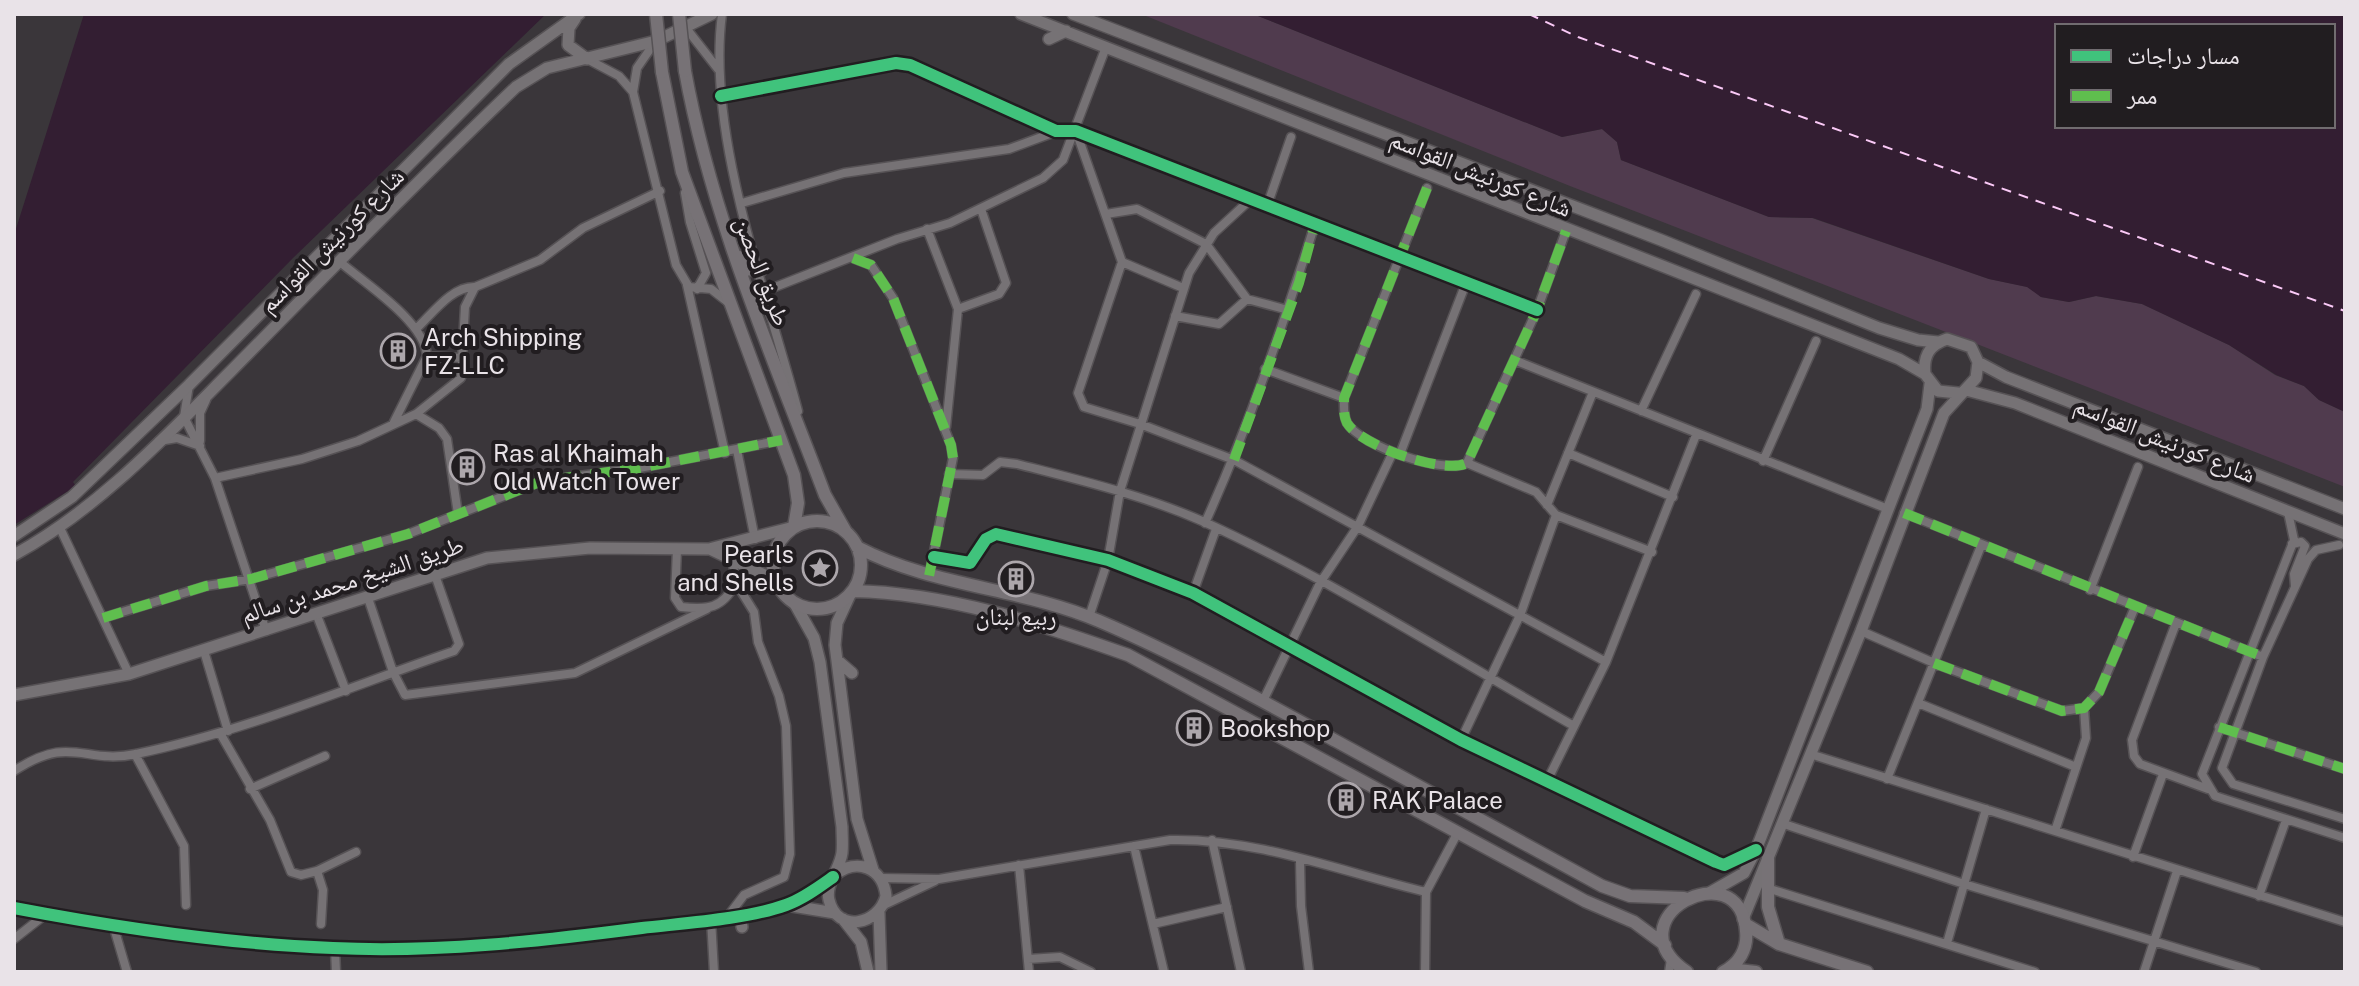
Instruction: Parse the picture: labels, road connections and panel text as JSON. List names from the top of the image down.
{
  "streets": {
    "main road": ["شارع كورنيش القواسم", "طريق الحصن", "طريق الشيخ محمد بن سالم"]
  },
  "crossings": [
    ["طريق الحصن", "طريق الشيخ محمد بن سالم"]
  ],
  "places": {
    "building": [
      "Arch Shipping FZ-LLC",
      "Ras al Khaimah Old Watch Tower",
      "ربيع لبنان",
      "Bookshop",
      "RAK Palace"
    ],
    "place": ["Pearls and Shells"]
  },
  "legend": ["مسار دراجات", "ممر"]
}
